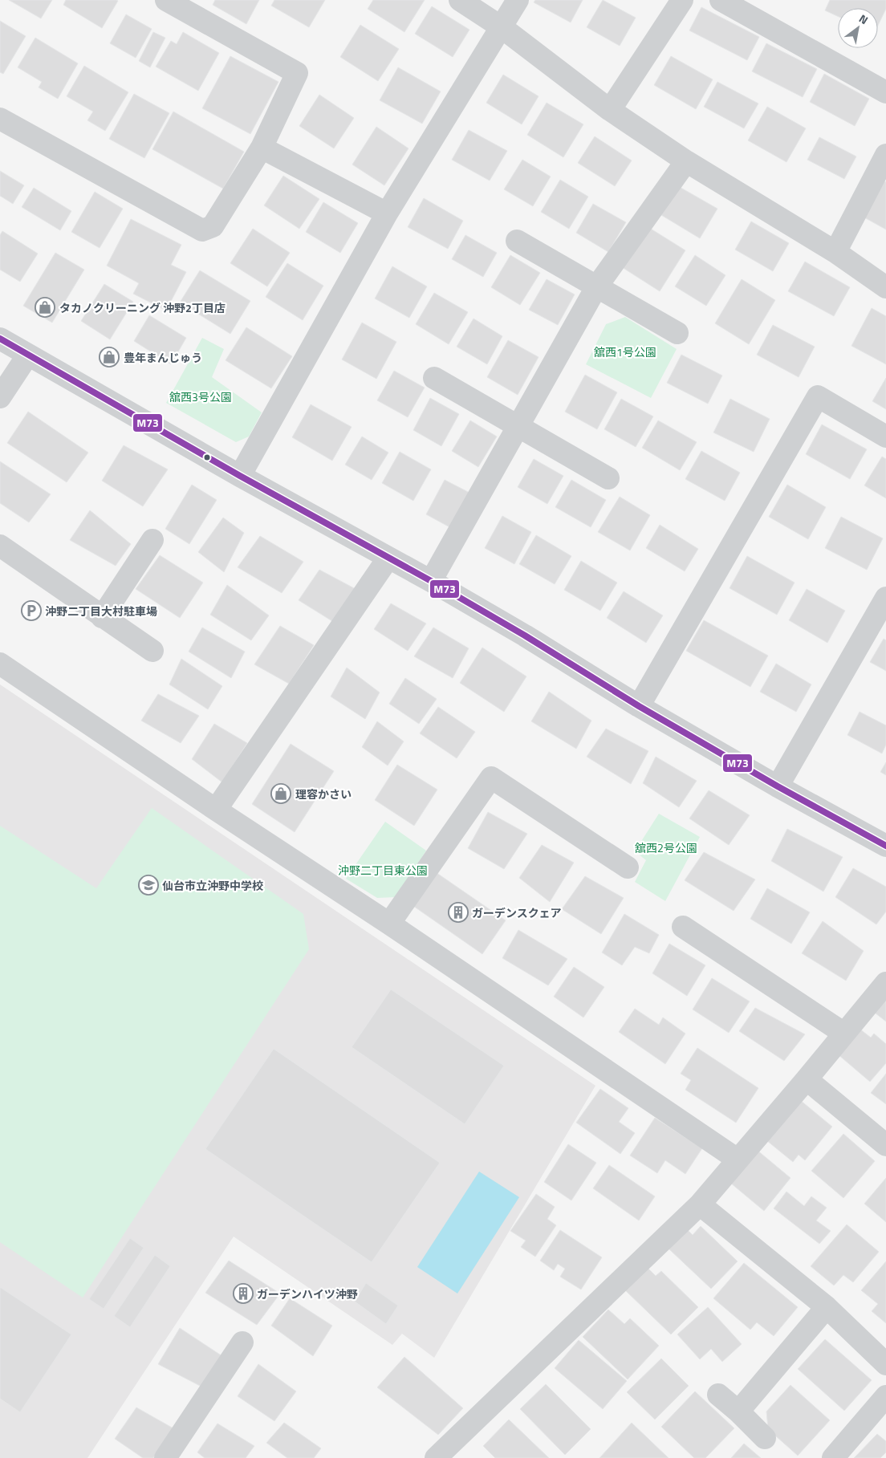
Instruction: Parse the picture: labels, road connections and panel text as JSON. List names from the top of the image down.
{
  "parks": [
    "舘西1号公園",
    "舘西3号公園",
    "舘西2号公園",
    "沖野二丁目東公園"
  ],
  "places": {
    "shop": ["タカノクリーニング 沖野2丁目店", "豊年まんじゅう", "理容かさい"],
    "parking": ["沖野二丁目大村駐車場"],
    "school or university": ["仙台市立沖野中学校"],
    "building": ["ガーデンスクェア", "ガーデンハイツ沖野"]
  },
  "lines": ["transit line M73"],
  "north": "top right"
}
